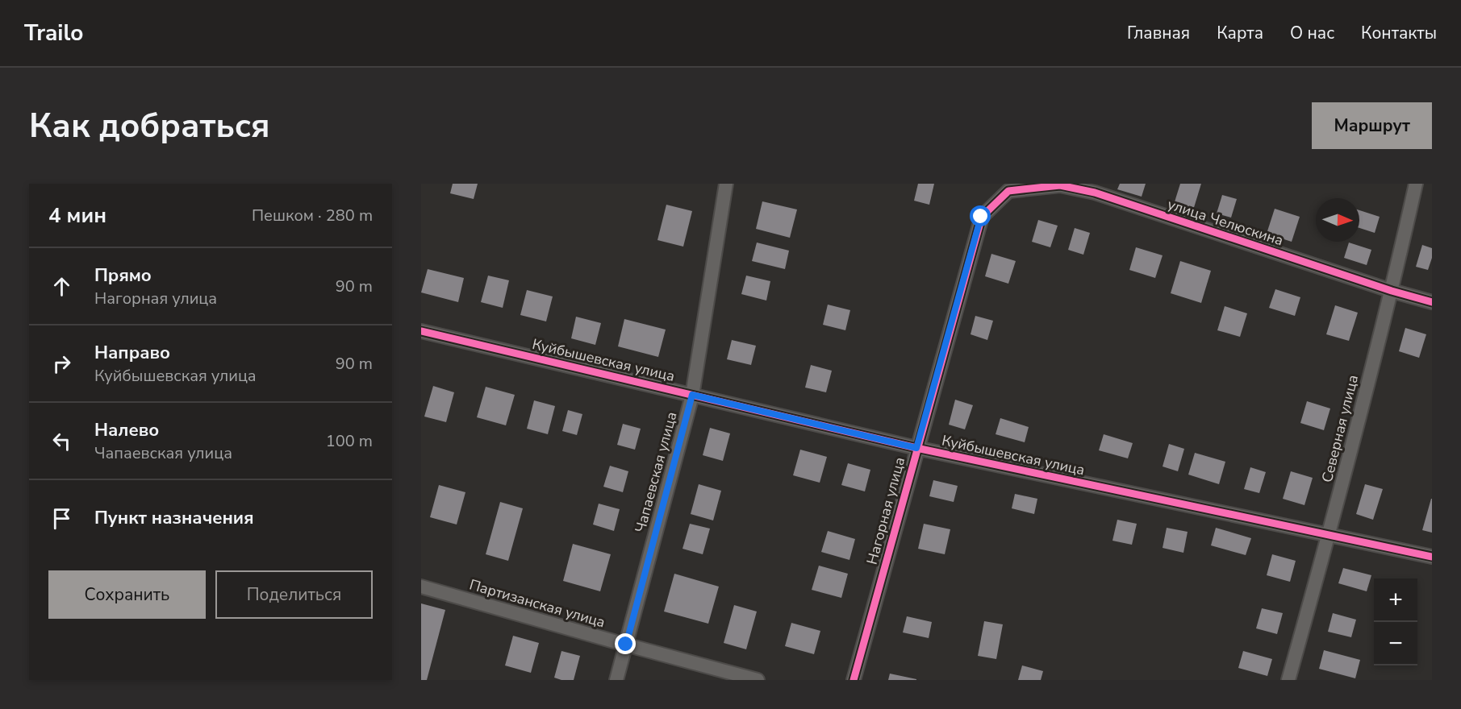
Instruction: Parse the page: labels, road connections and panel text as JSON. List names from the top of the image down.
{
  "streets": {
    "street": [
      "улица Челюскина",
      "Куйбышевская улица",
      "Северная улица",
      "Чапаевская улица",
      "Нагорная улица",
      "Партизанская улица"
    ]
  },
  "crossings": [
    ["улица Челюскина", "Северная улица"],
    ["улица Челюскина", "Нагорная улица"],
    ["Куйбышевская улица", "Северная улица"],
    ["Куйбышевская улица", "Чапаевская улица"],
    ["Куйбышевская улица", "Нагорная улица"],
    ["Чапаевская улица", "Партизанская улица"]
  ],
  "north": "right",
  "page": {
    "header": "Trailo",
    "nav": [
      "Главная",
      "Карта",
      "О нас",
      "Контакты"
    ],
    "buttons": [
      "Маршрут",
      ["Сохранить", "Поделиться"]
    ],
    "title": "Как добраться",
    "heading": ["4 мин", "Пешком · 280 m"],
    "list": [
      ["Прямо", "Нагорная улица", "90 m"],
      ["Направо", "Куйбышевская улица", "90 m"],
      ["Налево", "Чапаевская улица", "100 m"],
      "Пункт назначения"
    ],
    "map_buttons": ["+", "−"]
  }
}
